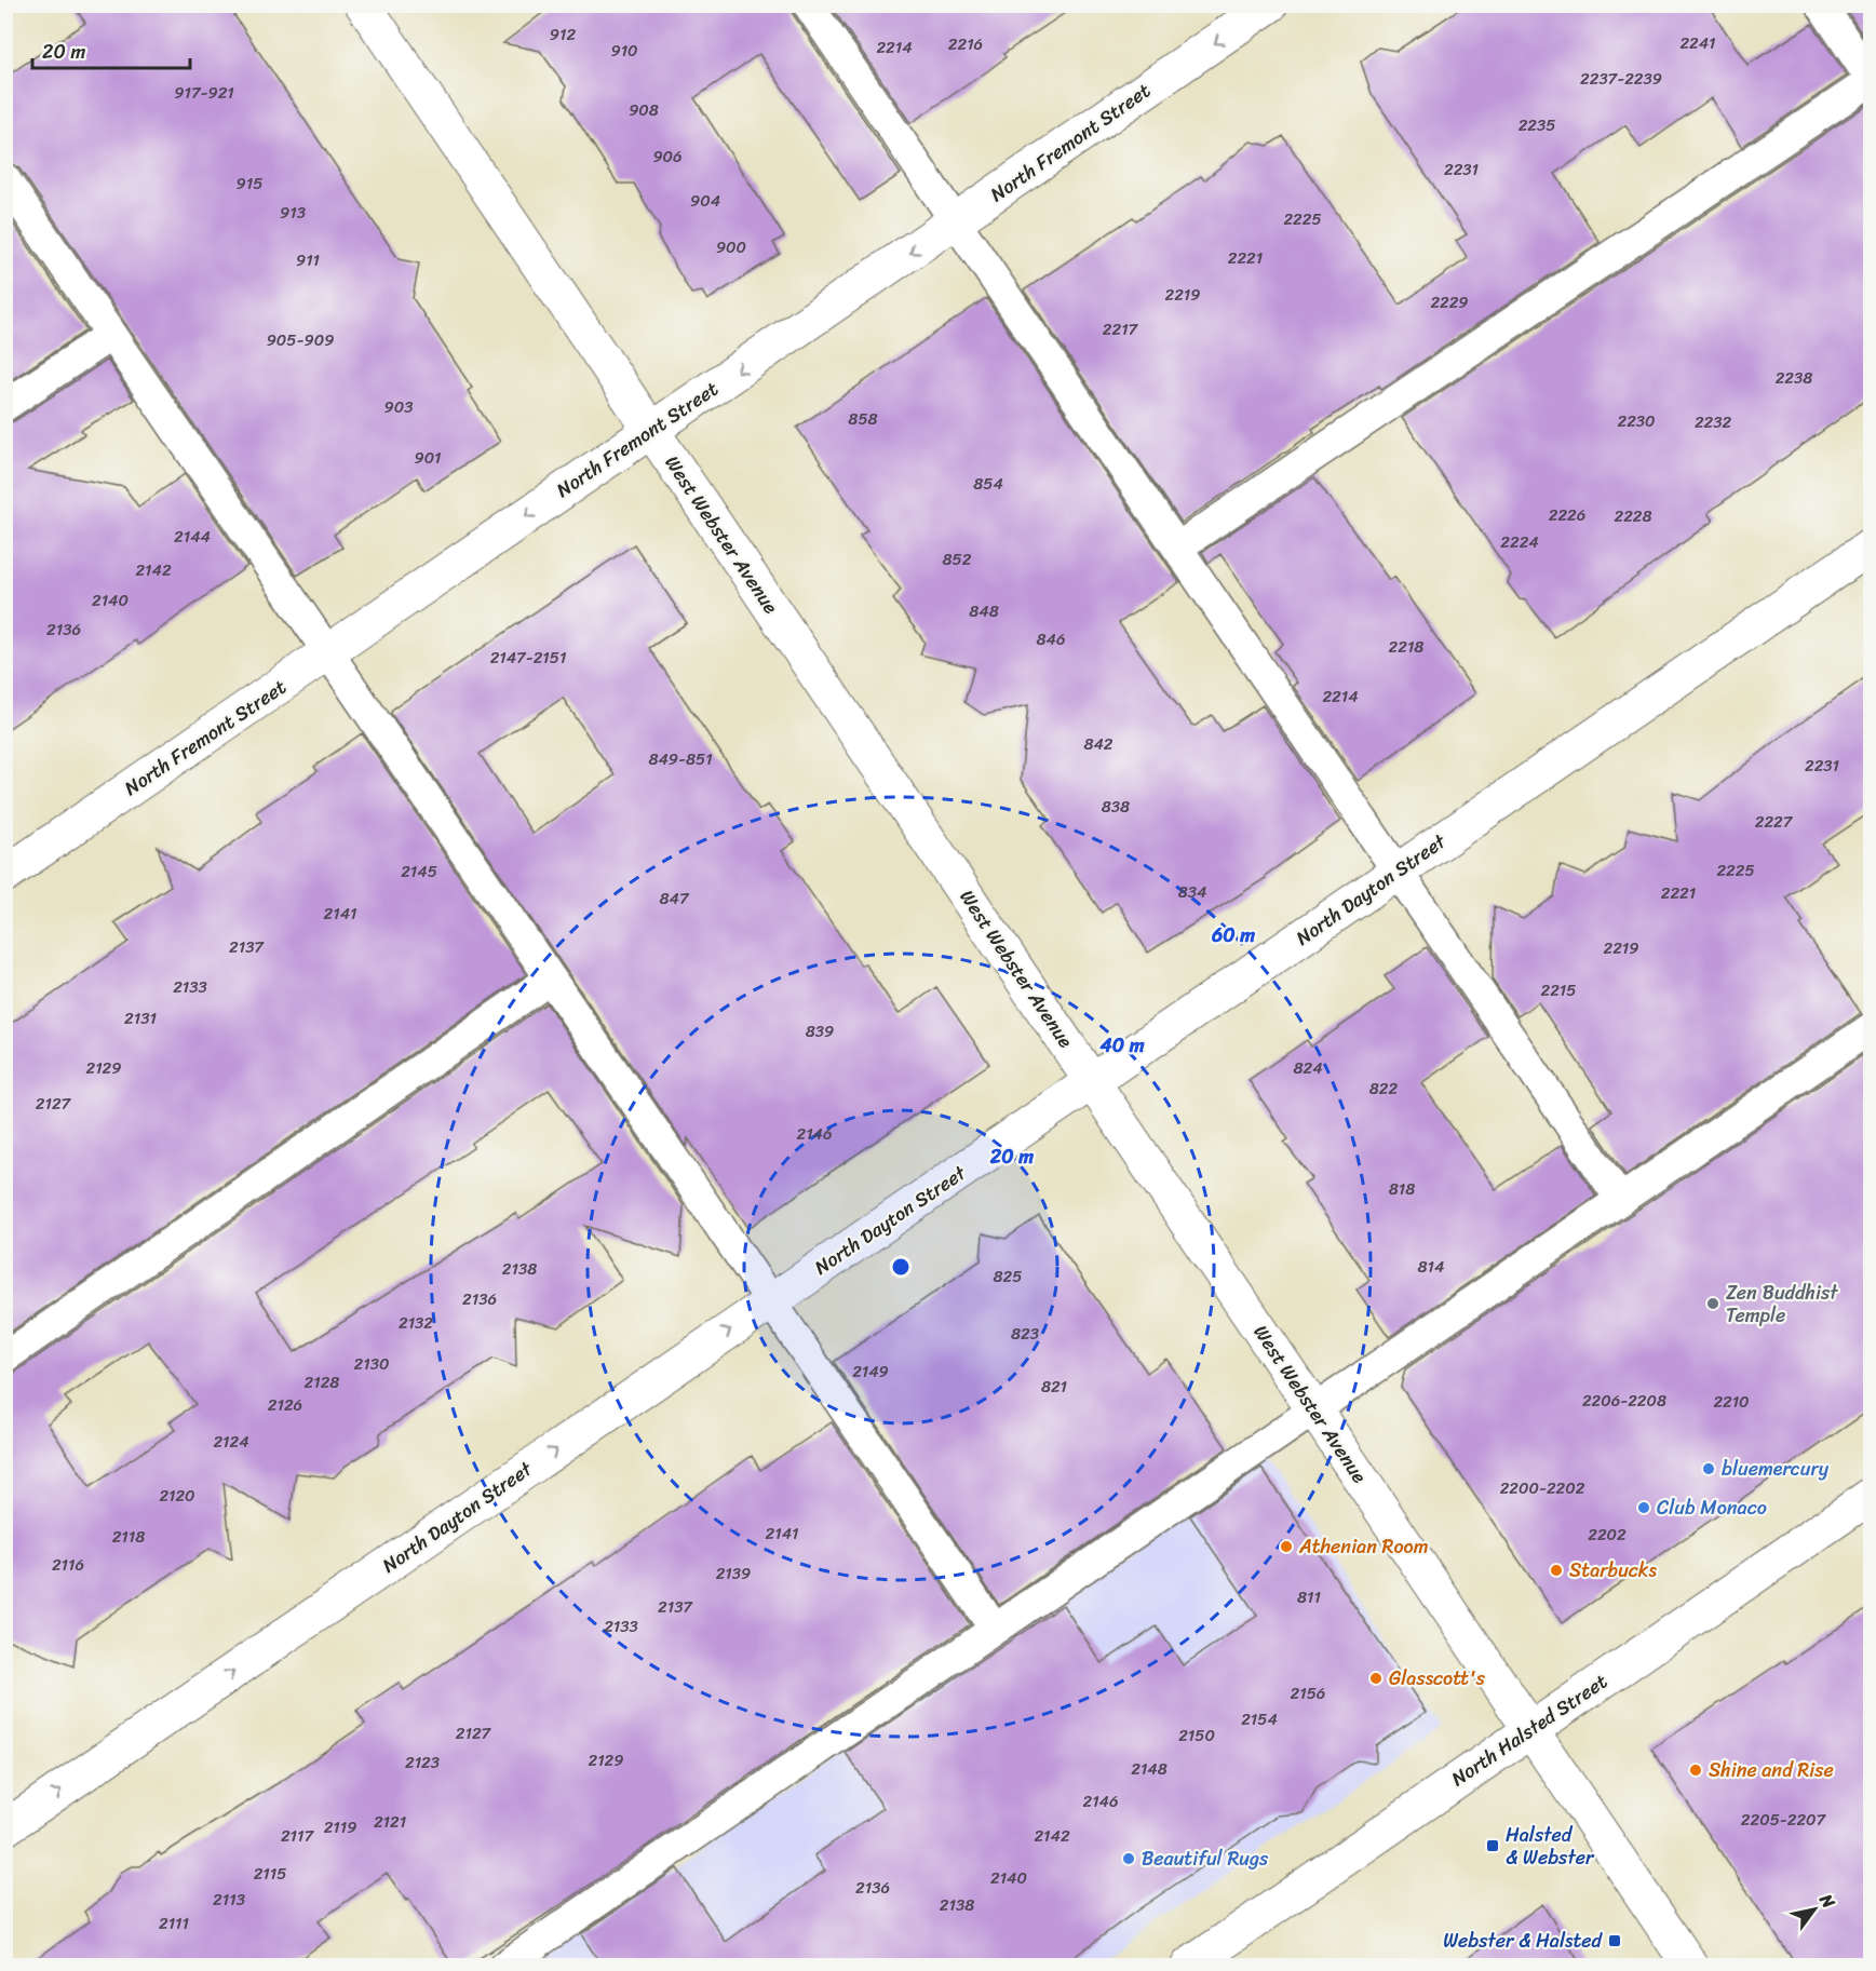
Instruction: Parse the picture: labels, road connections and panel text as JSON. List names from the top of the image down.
{
  "streets": {
    "street": [
      "North Fremont Street",
      "West Webster Avenue",
      "North Dayton Street",
      "North Halsted Street"
    ]
  },
  "crossings": [
    ["North Fremont Street", "West Webster Avenue"],
    ["West Webster Avenue", "North Dayton Street"],
    ["West Webster Avenue", "North Halsted Street"]
  ],
  "one_way": ["North Fremont Street", "North Dayton Street"],
  "places": {
    "other": [
      "Zen Buddhist Temple",
      "bluemercury",
      "Club Monaco",
      "Athenian Room",
      "Starbucks",
      "Glasscott's",
      "Shine and Rise",
      "Beautiful Rugs"
    ],
    "transit": ["Halsted & Webster", "Webster & Halsted"]
  },
  "house_numbers": [
    "912",
    "2241",
    "2216",
    "2214",
    "910",
    "2237-2239",
    "917-921",
    "908",
    "2235",
    "906",
    "2231",
    "915",
    "904",
    "913",
    "2225",
    "900",
    "2221",
    "911",
    "2219",
    "2229",
    "2217",
    "905-909",
    "2238",
    "903",
    "858",
    "2230",
    "2232",
    "901",
    "854",
    "2226",
    "2228",
    "2144",
    "2224",
    "852",
    "2142",
    "2140",
    "848",
    "2136",
    "846",
    "2218",
    "2147-2151",
    "2214",
    "842",
    "849-851",
    "2231",
    "838",
    "2227",
    "2225",
    "2145",
    "834",
    "2221",
    "847",
    "2141",
    "2137",
    "2219",
    "2133",
    "2215",
    "2131",
    "839",
    "2129",
    "824",
    "822",
    "2127",
    "2146",
    "818",
    "814",
    "2138",
    "825",
    "2136",
    "2132",
    "823",
    "2130",
    "2149",
    "2128",
    "821",
    "2206-2208",
    "2210",
    "2126",
    "2124",
    "2200-2202",
    "2120",
    "2141",
    "2202",
    "2118",
    "2116",
    "2139",
    "811",
    "2137",
    "2133",
    "2156",
    "2154",
    "2127",
    "2150",
    "2129",
    "2123",
    "2148",
    "2146",
    "2205-2207",
    "2121",
    "2119",
    "2117",
    "2142",
    "2115",
    "2140",
    "2136",
    "2113",
    "2138",
    "2111"
  ],
  "scale_bar": "20 m",
  "north": "top right",
  "rings": ["60 m", "40 m", "20 m"]
}
